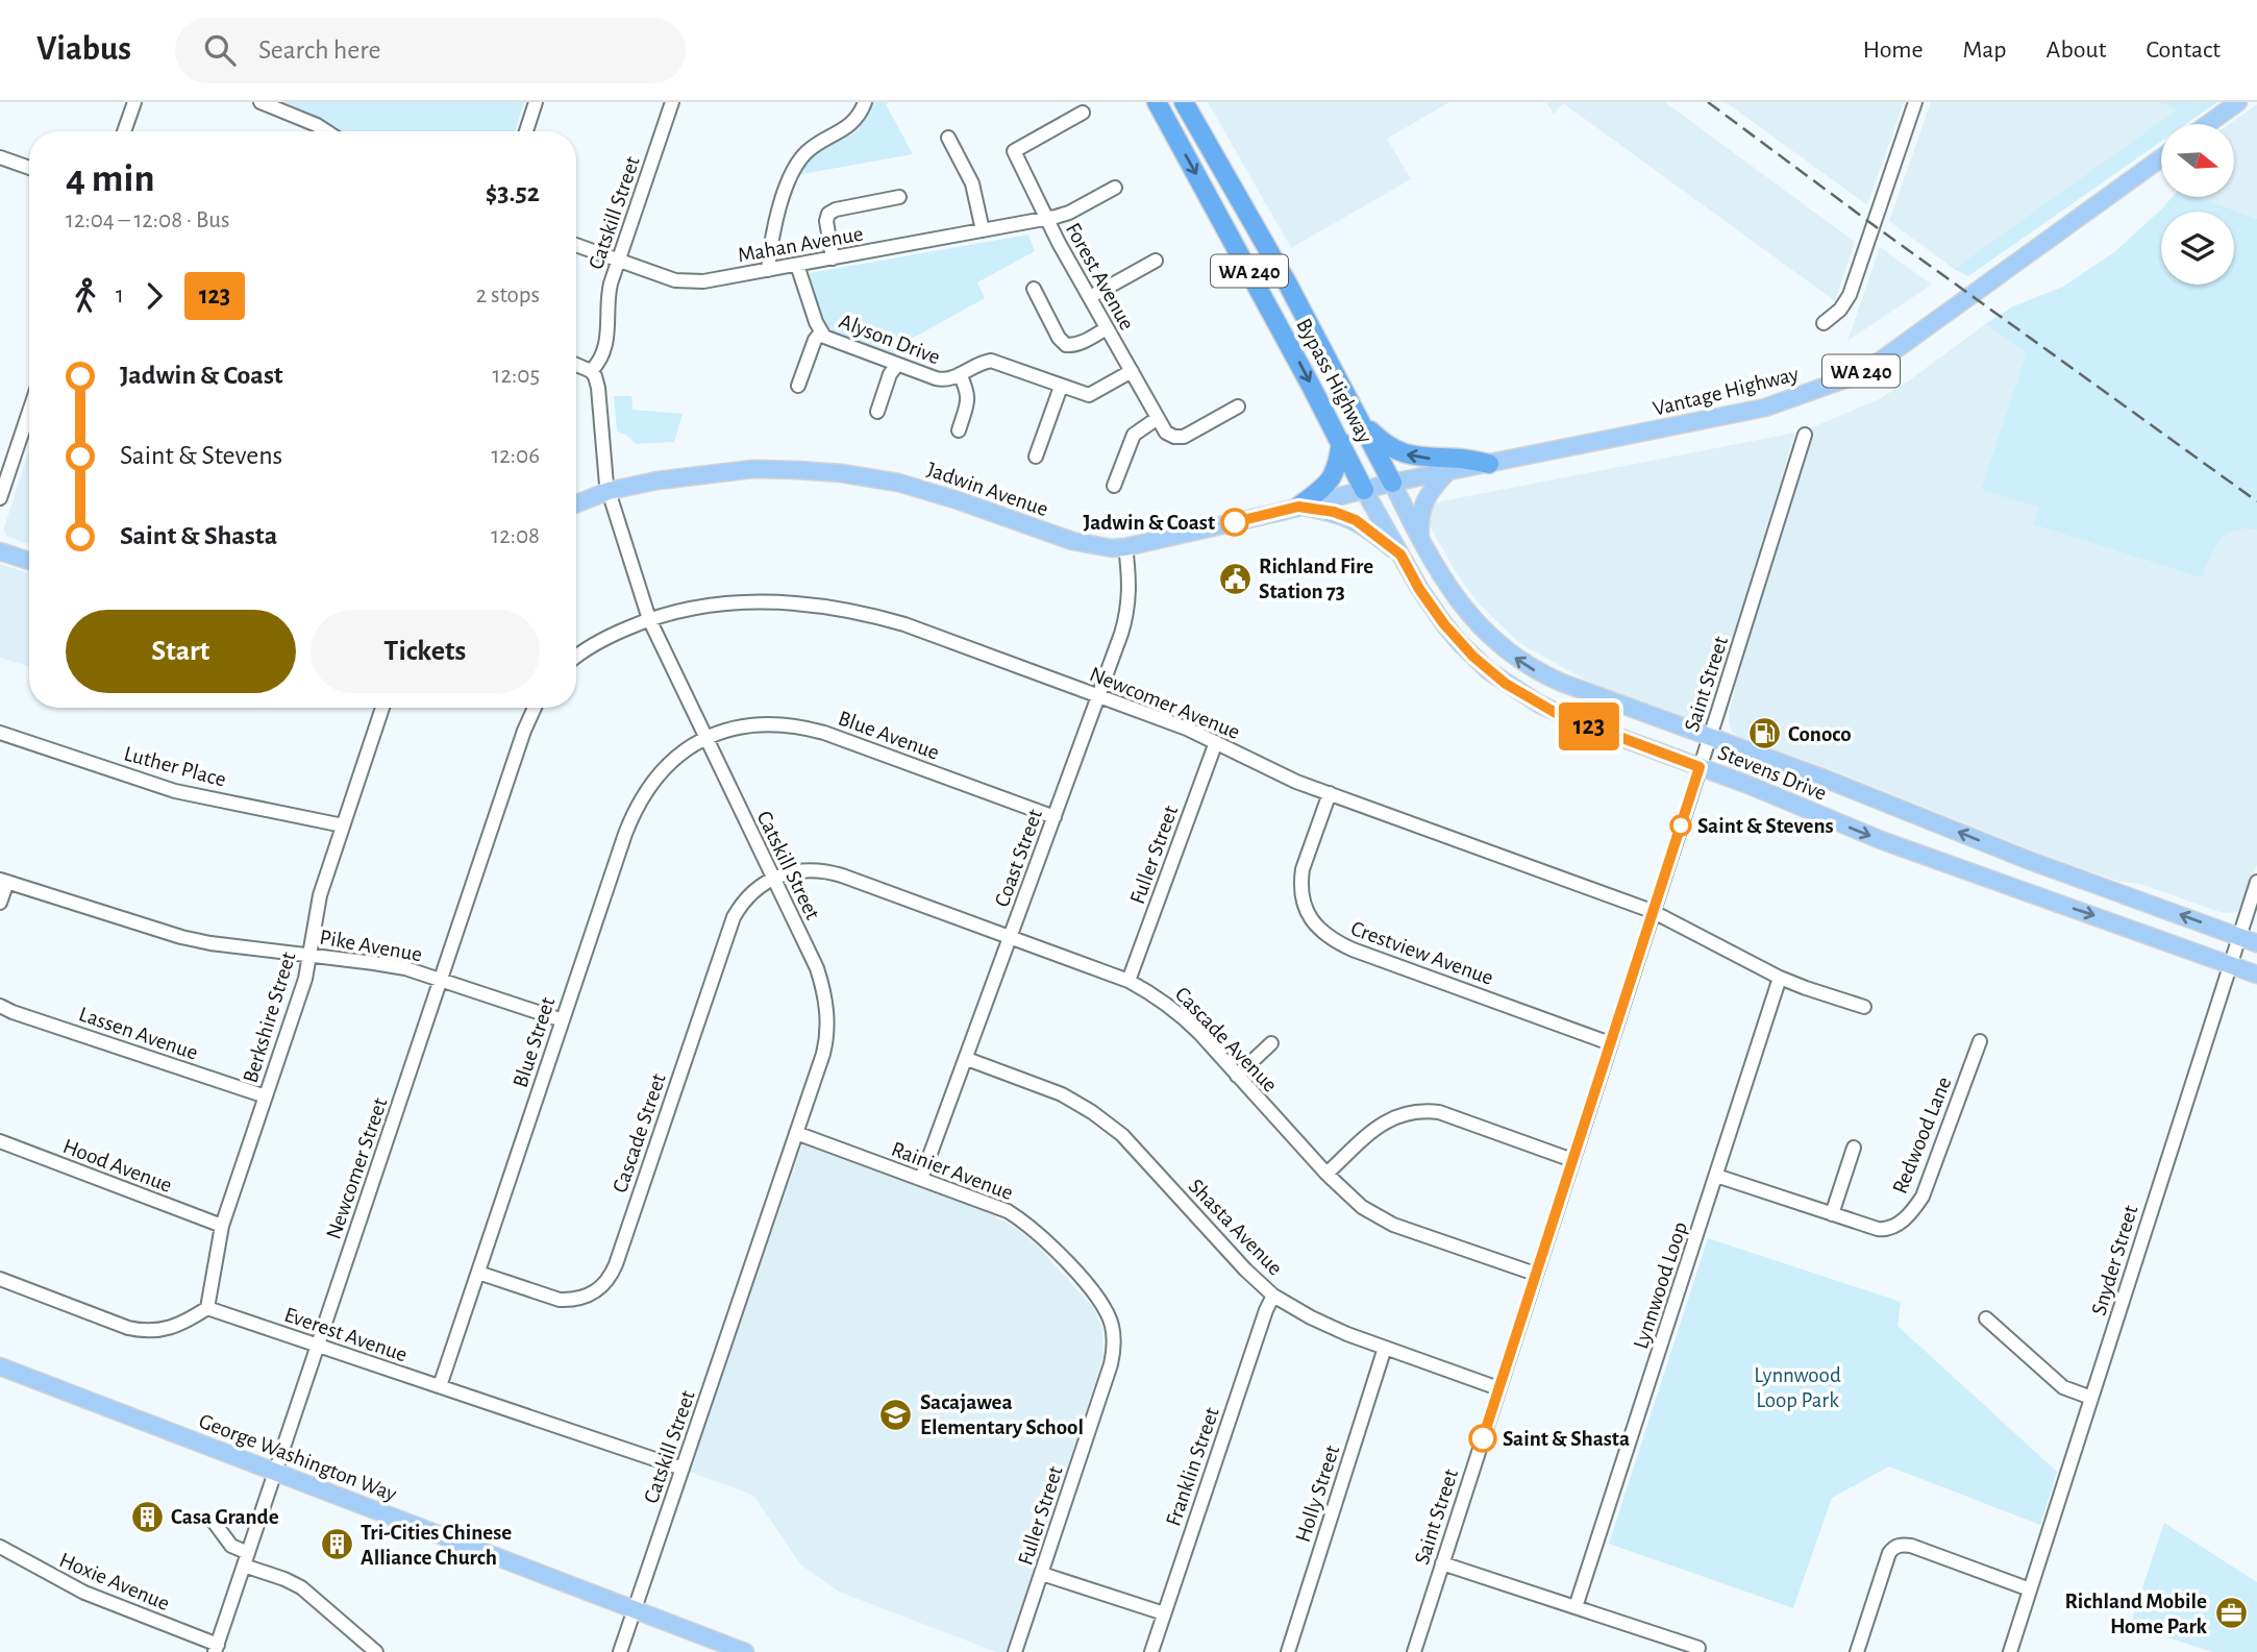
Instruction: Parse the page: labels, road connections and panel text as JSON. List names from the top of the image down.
{
  "streets": {
    "highway": ["WA 240", "Bypass Highway"],
    "main road": [
      "Vantage Highway",
      "Jadwin Avenue",
      "Stevens Drive",
      "George Washington Way"
    ],
    "street": [
      "Catskill Street",
      "Mahan Avenue",
      "Forest Avenue",
      "Alyson Drive",
      "Saint Street",
      "Newcomer Avenue",
      "Blue Avenue",
      "Luther Place",
      "Fuller Street",
      "Coast Street",
      "Pike Avenue",
      "Crestview Avenue",
      "Berkshire Street",
      "Lassen Avenue",
      "Cascade Avenue",
      "Blue Street",
      "Cascade Street",
      "Redwood Lane",
      "Hood Avenue",
      "Newcomer Street",
      "Rainier Avenue",
      "Shasta Avenue",
      "Snyder Street",
      "Lynnwood Loop",
      "Everest Avenue",
      "Franklin Street",
      "Holly Street",
      "Hoxie Avenue"
    ]
  },
  "crossings": [
    ["Catskill Street", "Mahan Avenue"],
    ["Catskill Street", "Jadwin Avenue"],
    ["Catskill Street", "Newcomer Avenue"],
    ["Catskill Street", "Blue Avenue"],
    ["Catskill Street", "Cascade Avenue"],
    ["Catskill Street", "Blue Street"],
    ["Catskill Street", "Cascade Street"],
    ["Catskill Street", "Rainier Avenue"],
    ["Catskill Street", "Everest Avenue"],
    ["Catskill Street", "George Washington Way"],
    ["Mahan Avenue", "Forest Avenue"],
    ["Mahan Avenue", "Alyson Drive"],
    ["WA 240", "Bypass Highway"],
    ["WA 240", "Vantage Highway"],
    ["Forest Avenue", "Alyson Drive"],
    ["Bypass Highway", "Vantage Highway"],
    ["Bypass Highway", "Jadwin Avenue"],
    ["Bypass Highway", "Stevens Drive"],
    ["Vantage Highway", "Jadwin Avenue"],
    ["Vantage Highway", "Stevens Drive"],
    ["Jadwin Avenue", "Stevens Drive"],
    ["Jadwin Avenue", "Coast Street"],
    ["Saint Street", "Newcomer Avenue"],
    ["Saint Street", "Stevens Drive"],
    ["Saint Street", "Crestview Avenue"],
    ["Saint Street", "Cascade Avenue"],
    ["Saint Street", "Shasta Avenue"],
    ["Newcomer Avenue", "Fuller Street"],
    ["Newcomer Avenue", "Coast Street"],
    ["Newcomer Avenue", "Crestview Avenue"],
    ["Blue Avenue", "Coast Street"],
    ["Blue Avenue", "Blue Street"],
    ["Luther Place", "Berkshire Street"],
    ["Stevens Drive", "Snyder Street"],
    ["Fuller Street", "Cascade Avenue"],
    ["Fuller Street", "Rainier Avenue"],
    ["Coast Street", "Cascade Avenue"],
    ["Coast Street", "Rainier Avenue"],
    ["Coast Street", "Shasta Avenue"],
    ["Pike Avenue", "Berkshire Street"],
    ["Pike Avenue", "Blue Street"],
    ["Pike Avenue", "Newcomer Street"],
    ["Berkshire Street", "Lassen Avenue"],
    ["Berkshire Street", "Hood Avenue"],
    ["Berkshire Street", "Everest Avenue"],
    ["Cascade Avenue", "Cascade Street"],
    ["Blue Street", "Cascade Street"],
    ["Blue Street", "Everest Avenue"],
    ["Redwood Lane", "Lynnwood Loop"],
    ["Newcomer Street", "Everest Avenue"],
    ["Newcomer Street", "George Washington Way"],
    ["Newcomer Street", "Hoxie Avenue"],
    ["Shasta Avenue", "Franklin Street"],
    ["Shasta Avenue", "Holly Street"]
  ],
  "parks": ["Lynnwood Loop Park"],
  "places": {
    "other": ["Jadwin & Coast", "Saint & Stevens", "Saint & Shasta"],
    "public building": ["Richland Fire Station 73"],
    "fuel station": ["Conoco"],
    "school or university": ["Sacajawea Elementary School"],
    "building": ["Casa Grande", "Tri-Cities Chinese Alliance Church"],
    "office": ["Richland Mobile Home Park"]
  },
  "lines": ["bus line 123"],
  "north": "right",
  "page": {
    "header": "Viabus",
    "search": "Search here",
    "nav": [
      "Home",
      "Map",
      "About",
      "Contact"
    ],
    "on_map": "123",
    "heading": ["4 min", "12:04 – 12:08 · Bus", "$3.52"],
    "legs": ["1", "123", "2 stops"],
    "list": [
      {
        "name": "Jadwin & Coast",
        "value": "12:05"
      },
      {
        "name": "Saint & Stevens",
        "value": "12:06"
      },
      {
        "name": "Saint & Shasta",
        "value": "12:08"
      }
    ],
    "buttons": ["Start", "Tickets"]
  }
}
